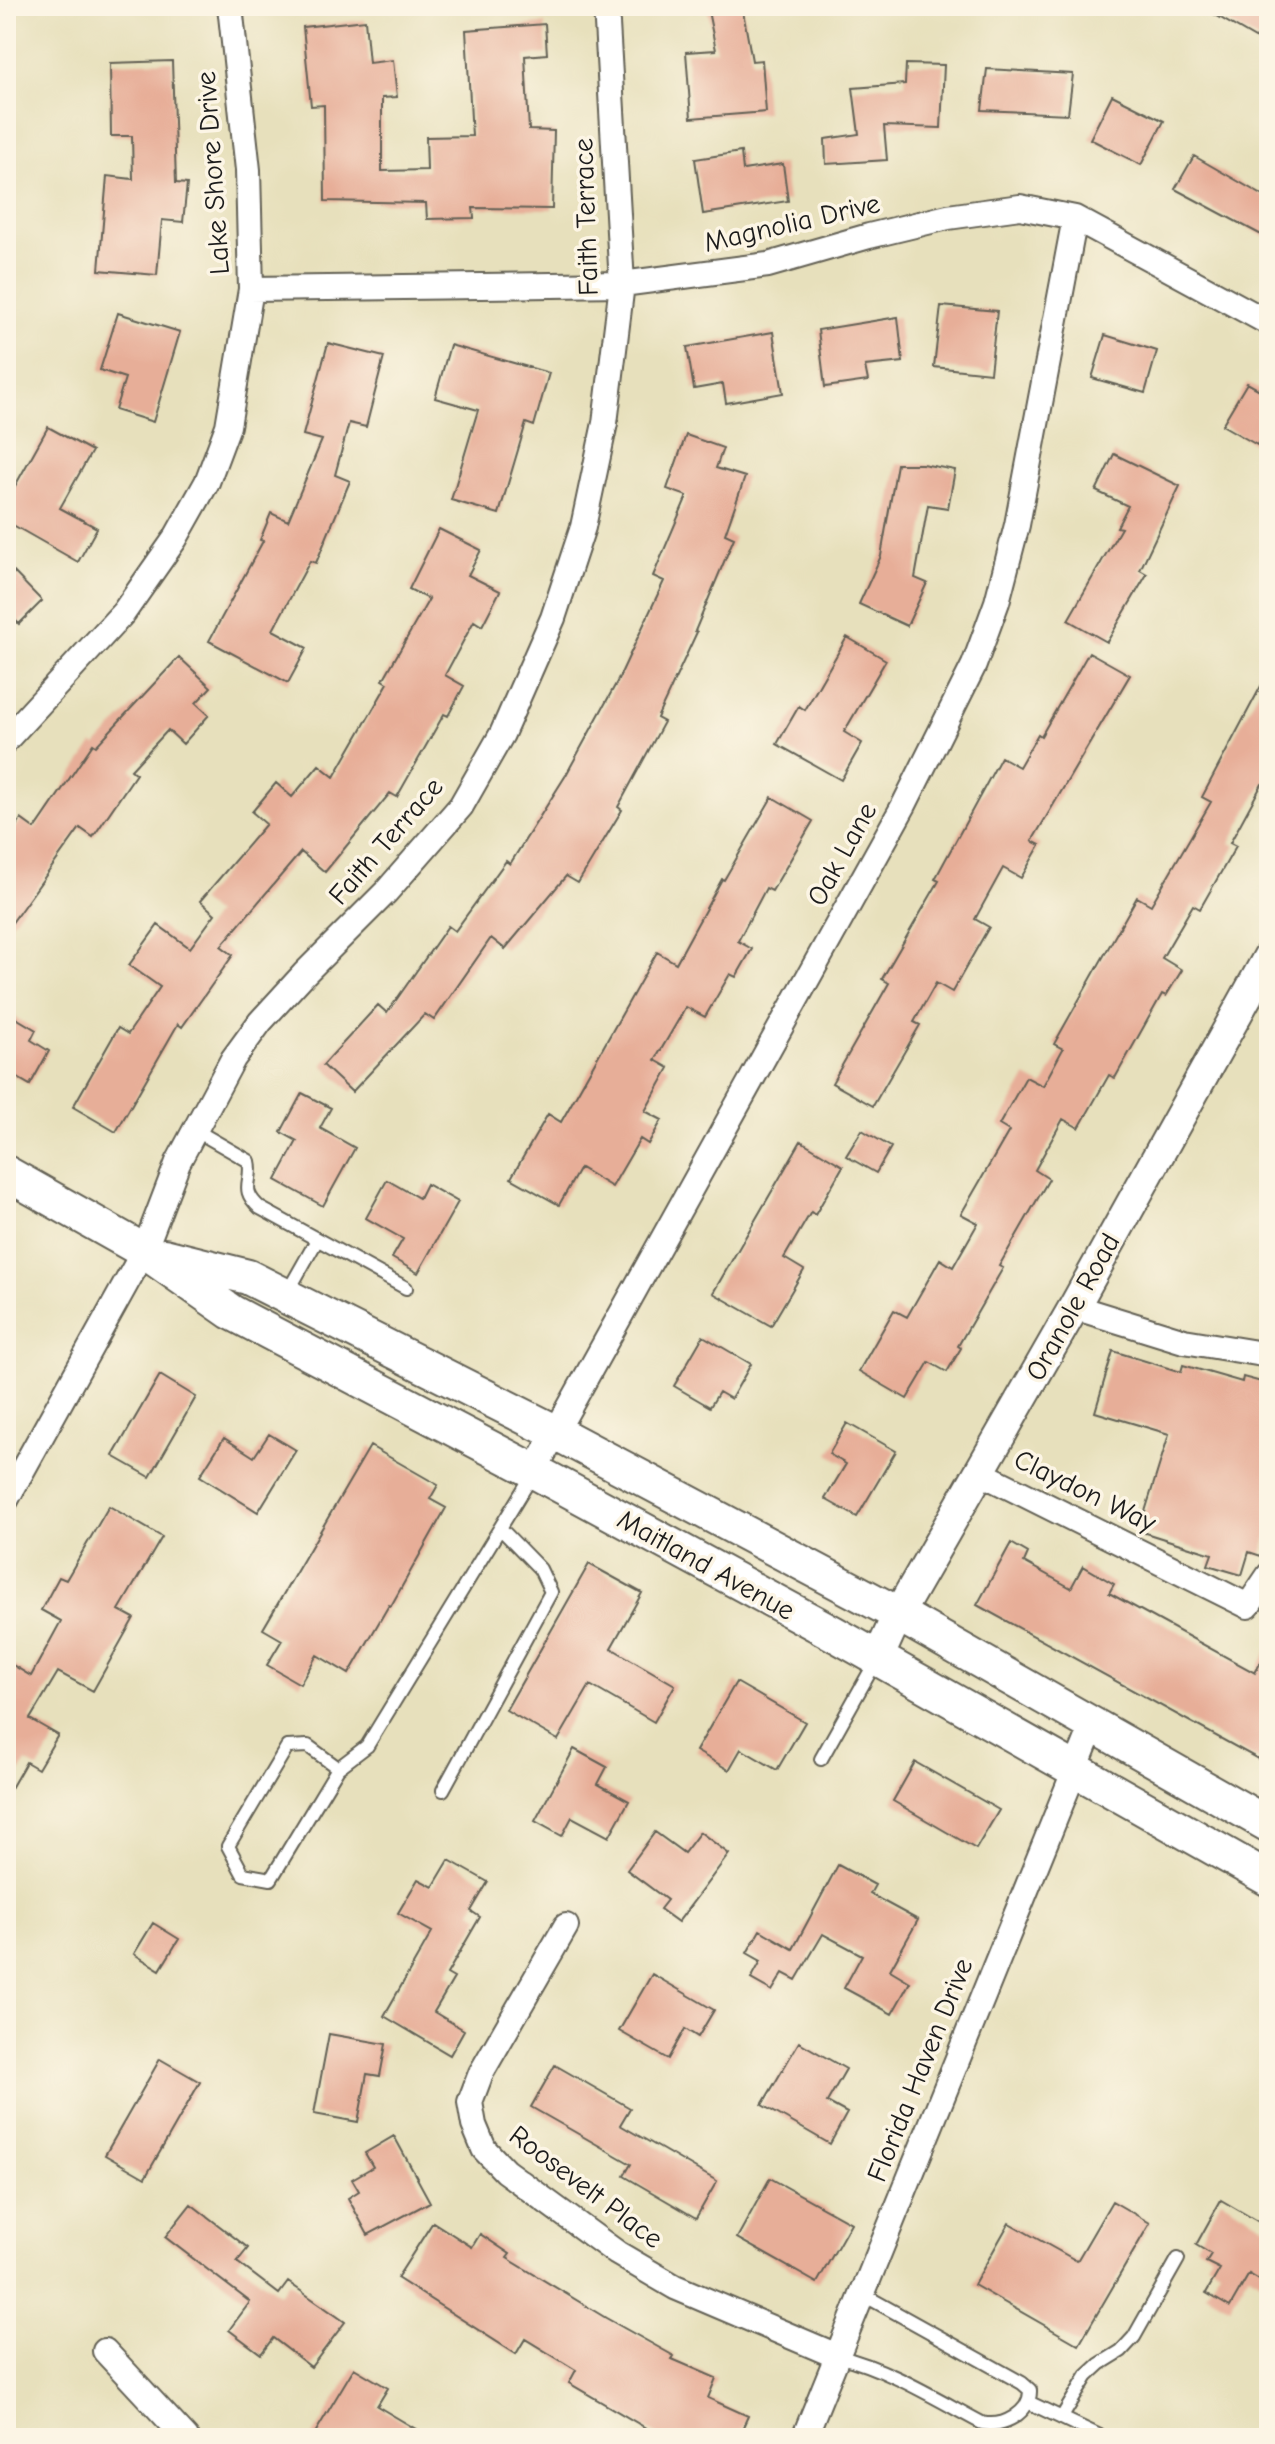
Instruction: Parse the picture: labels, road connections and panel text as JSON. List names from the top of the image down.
{
  "streets": {
    "main road": ["Maitland Avenue"],
    "street": [
      "Lake Shore Drive",
      "Faith Terrace",
      "Magnolia Drive",
      "Oak Lane",
      "Oranole Road",
      "Claydon Way",
      "Florida Haven Drive",
      "Roosevelt Place"
    ]
  },
  "crossings": [
    ["Lake Shore Drive", "Magnolia Drive"],
    ["Faith Terrace", "Magnolia Drive"],
    ["Faith Terrace", "Maitland Avenue"],
    ["Magnolia Drive", "Oak Lane"],
    ["Oak Lane", "Maitland Avenue"],
    ["Oranole Road", "Claydon Way"],
    ["Oranole Road", "Maitland Avenue"],
    ["Maitland Avenue", "Florida Haven Drive"],
    ["Florida Haven Drive", "Roosevelt Place"]
  ]
}
